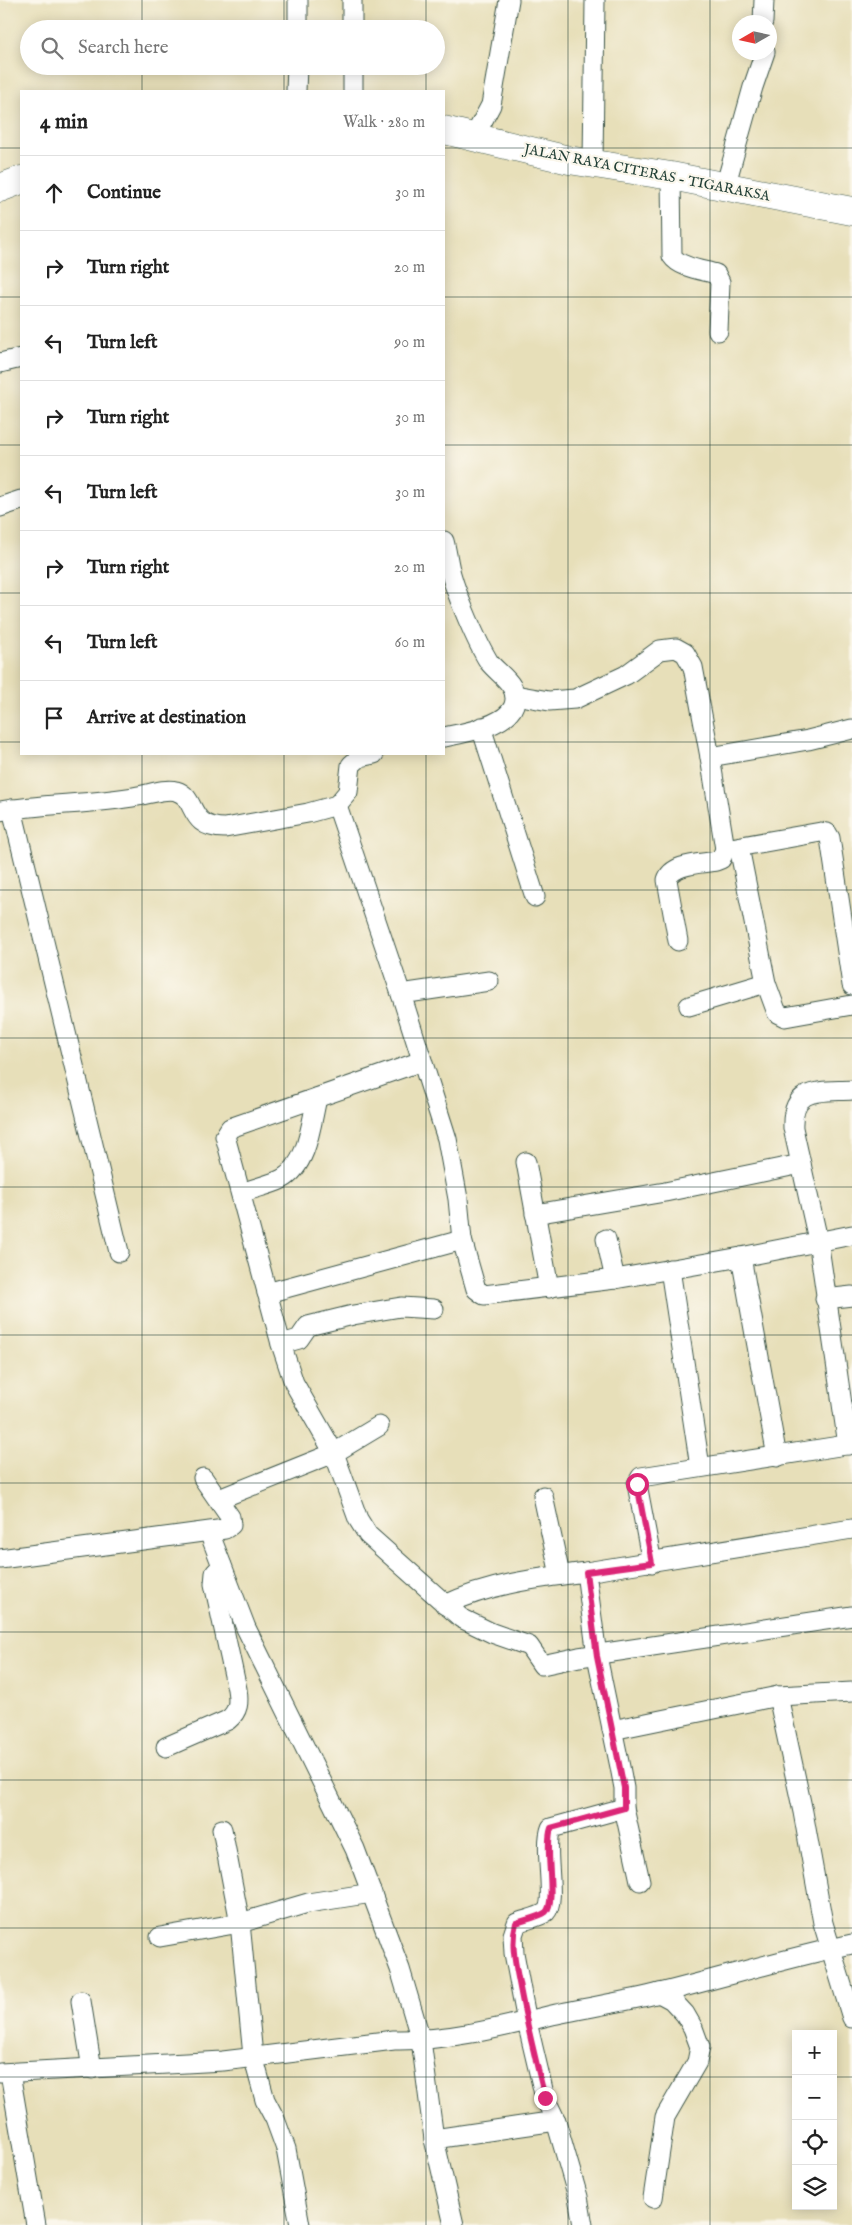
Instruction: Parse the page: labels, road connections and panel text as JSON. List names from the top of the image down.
{
  "streets": {
    "main road": ["JALAN RAYA CITERAS - TIGARAKSA"]
  },
  "north": "left",
  "page": {
    "search": "Search here",
    "heading": ["4 min", "Walk · 280 m"],
    "list": [
      ["Continue", "30 m"],
      ["Turn right", "20 m"],
      ["Turn left", "90 m"],
      ["Turn right", "30 m"],
      ["Turn left", "30 m"],
      ["Turn right", "20 m"],
      ["Turn left", "60 m"],
      "Arrive at destination"
    ],
    "map_buttons": ["+", "−"]
  }
}
